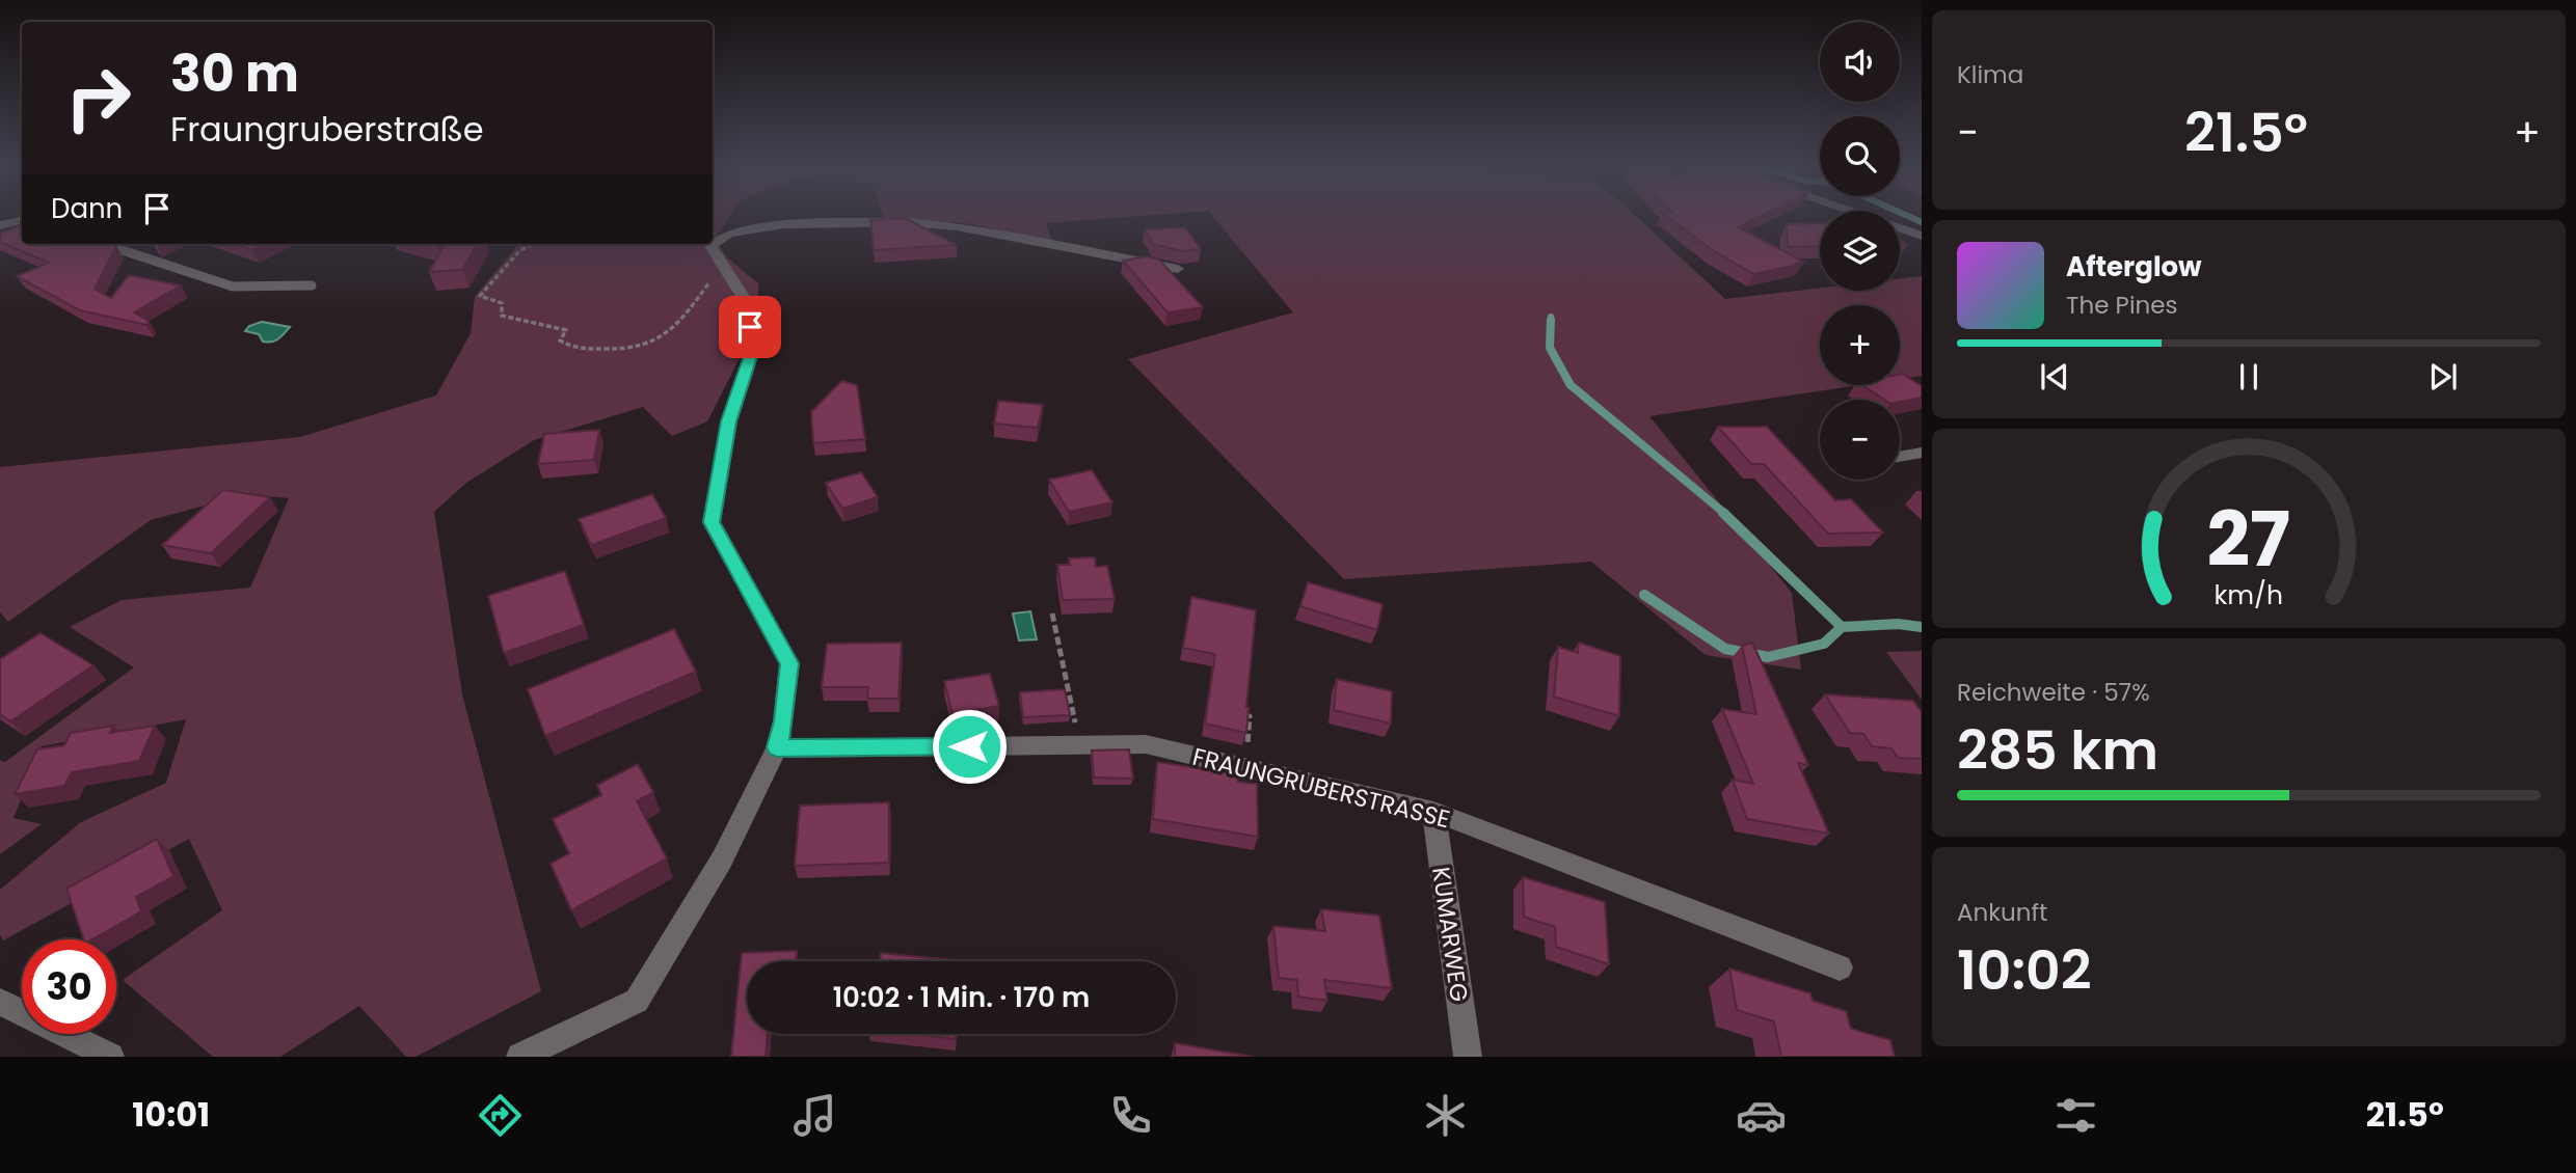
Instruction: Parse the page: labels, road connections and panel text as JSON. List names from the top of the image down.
{
  "streets": {
    "street": ["FRAUNGRUBERSTRASSE", "KUMARWEG"]
  },
  "crossings": [
    ["FRAUNGRUBERSTRASSE", "KUMARWEG"]
  ],
  "page": {
    "tile": [
      "Klima",
      ["Reichweite · 57%", "285 km"],
      ["Ankunft", "10:02"]
    ],
    "map_buttons": ["+", "−"],
    "turn": ["30 m", "Fraungruberstraße"],
    "heat": ["−", "21.5°", "+"],
    "then": "Dann",
    "song": ["Afterglow", "The Pines"],
    "limit": "30",
    "trip": "10:02 · 1 Min. · 170 m",
    "tabs": ["10:01", "21.5°"],
    "gauge": ["27", "km/h"]
  }
}
